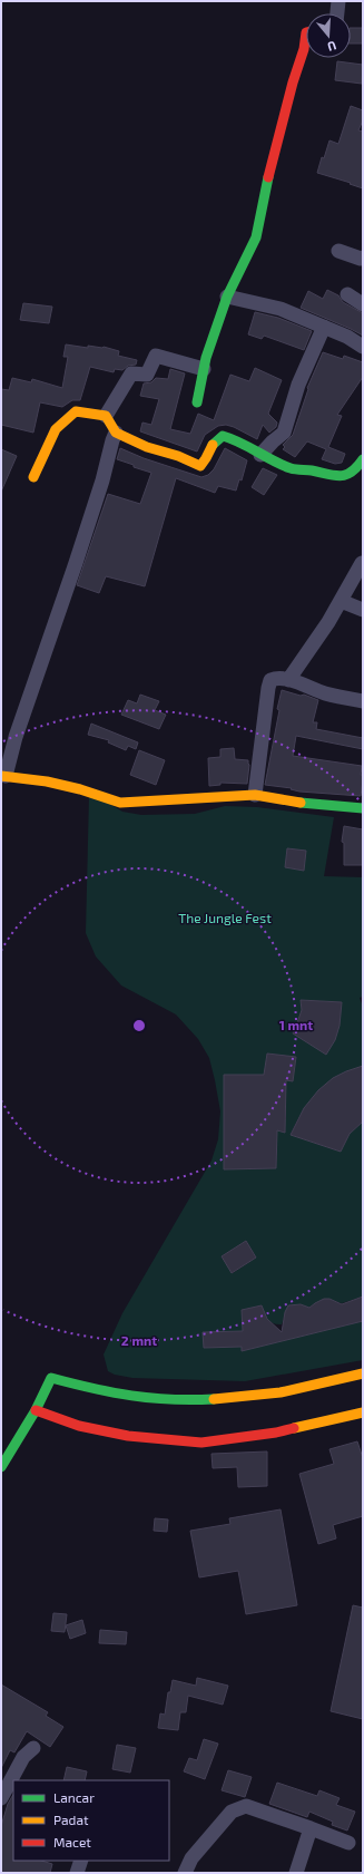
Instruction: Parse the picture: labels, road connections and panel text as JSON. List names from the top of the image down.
{
  "parks": ["The Jungle Fest"],
  "legend": ["Lancar", "Padat", "Macet"],
  "north": "bottom",
  "rings": ["1 mnt", "2 mnt"]
}
